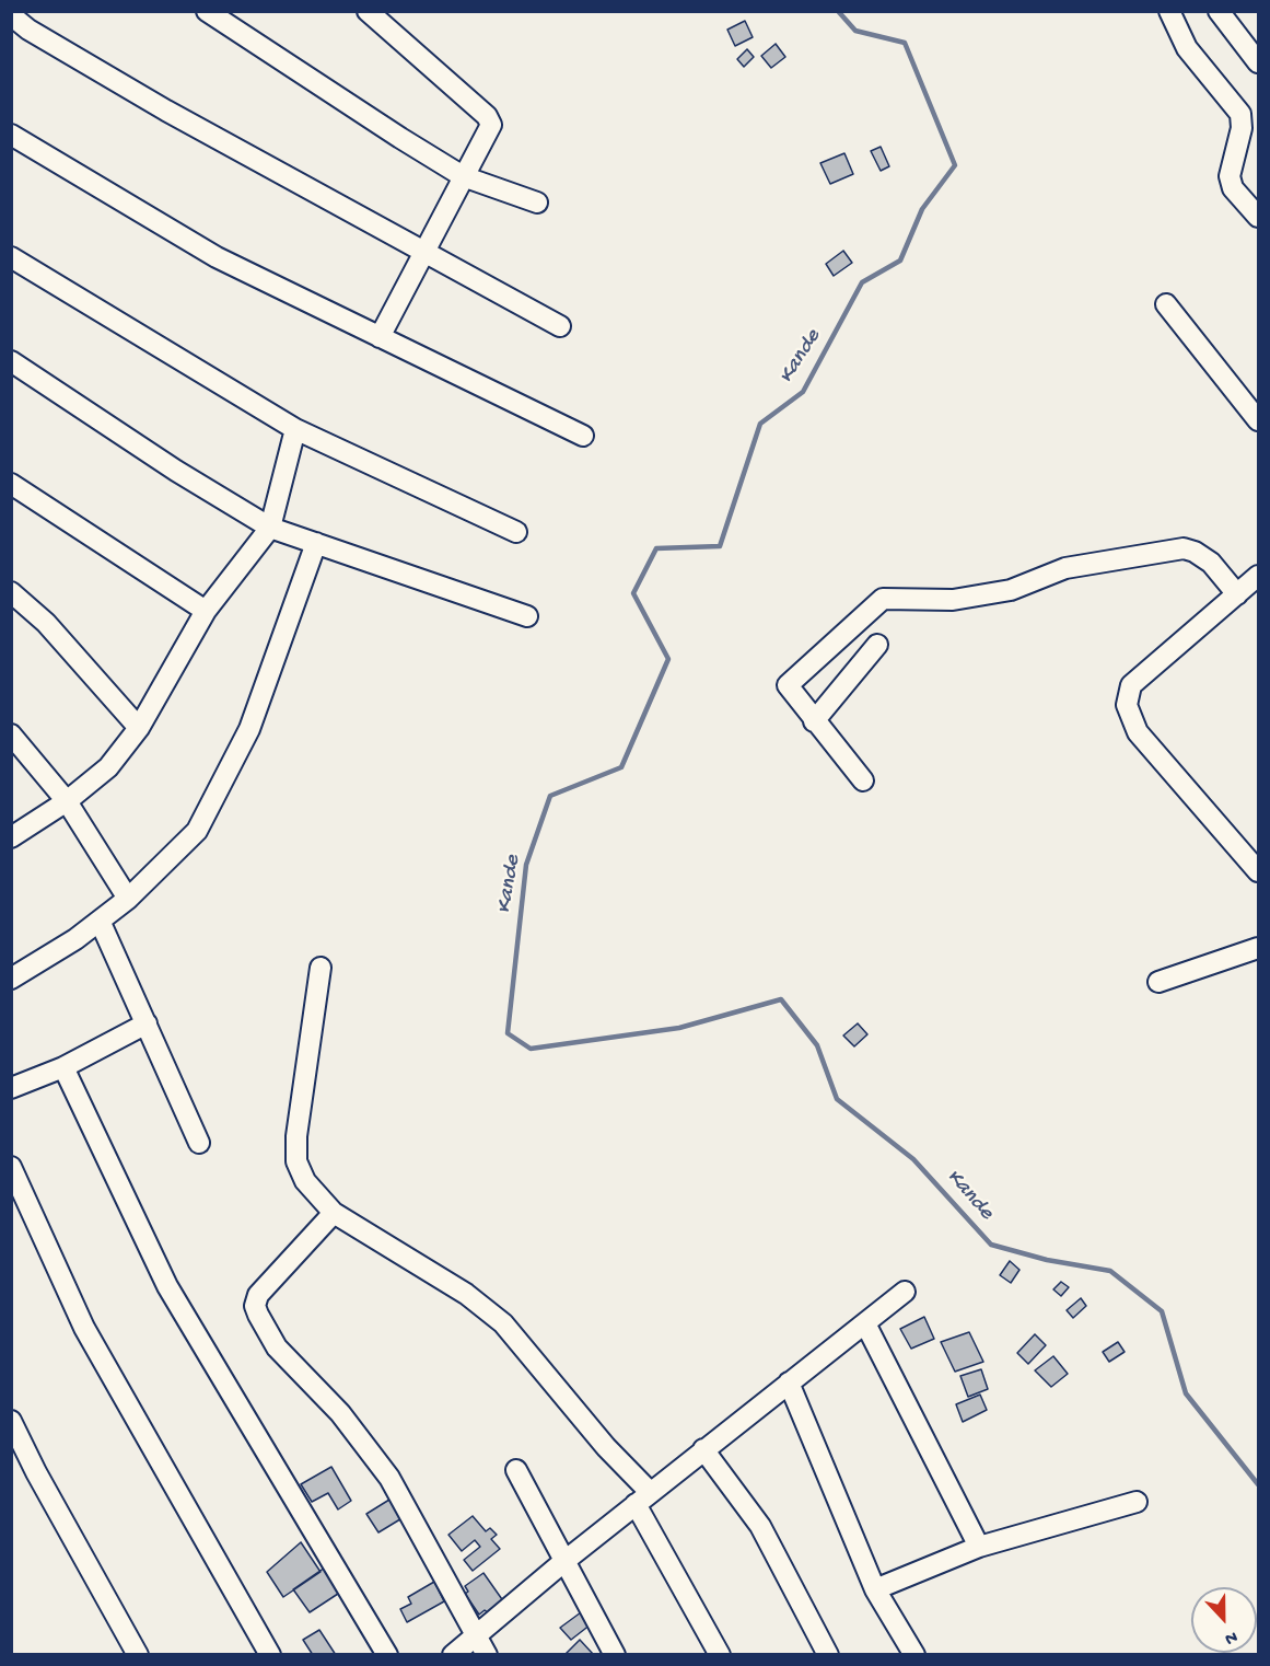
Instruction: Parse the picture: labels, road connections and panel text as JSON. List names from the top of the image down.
{
  "water": ["Kande"],
  "north": "bottom"
}
